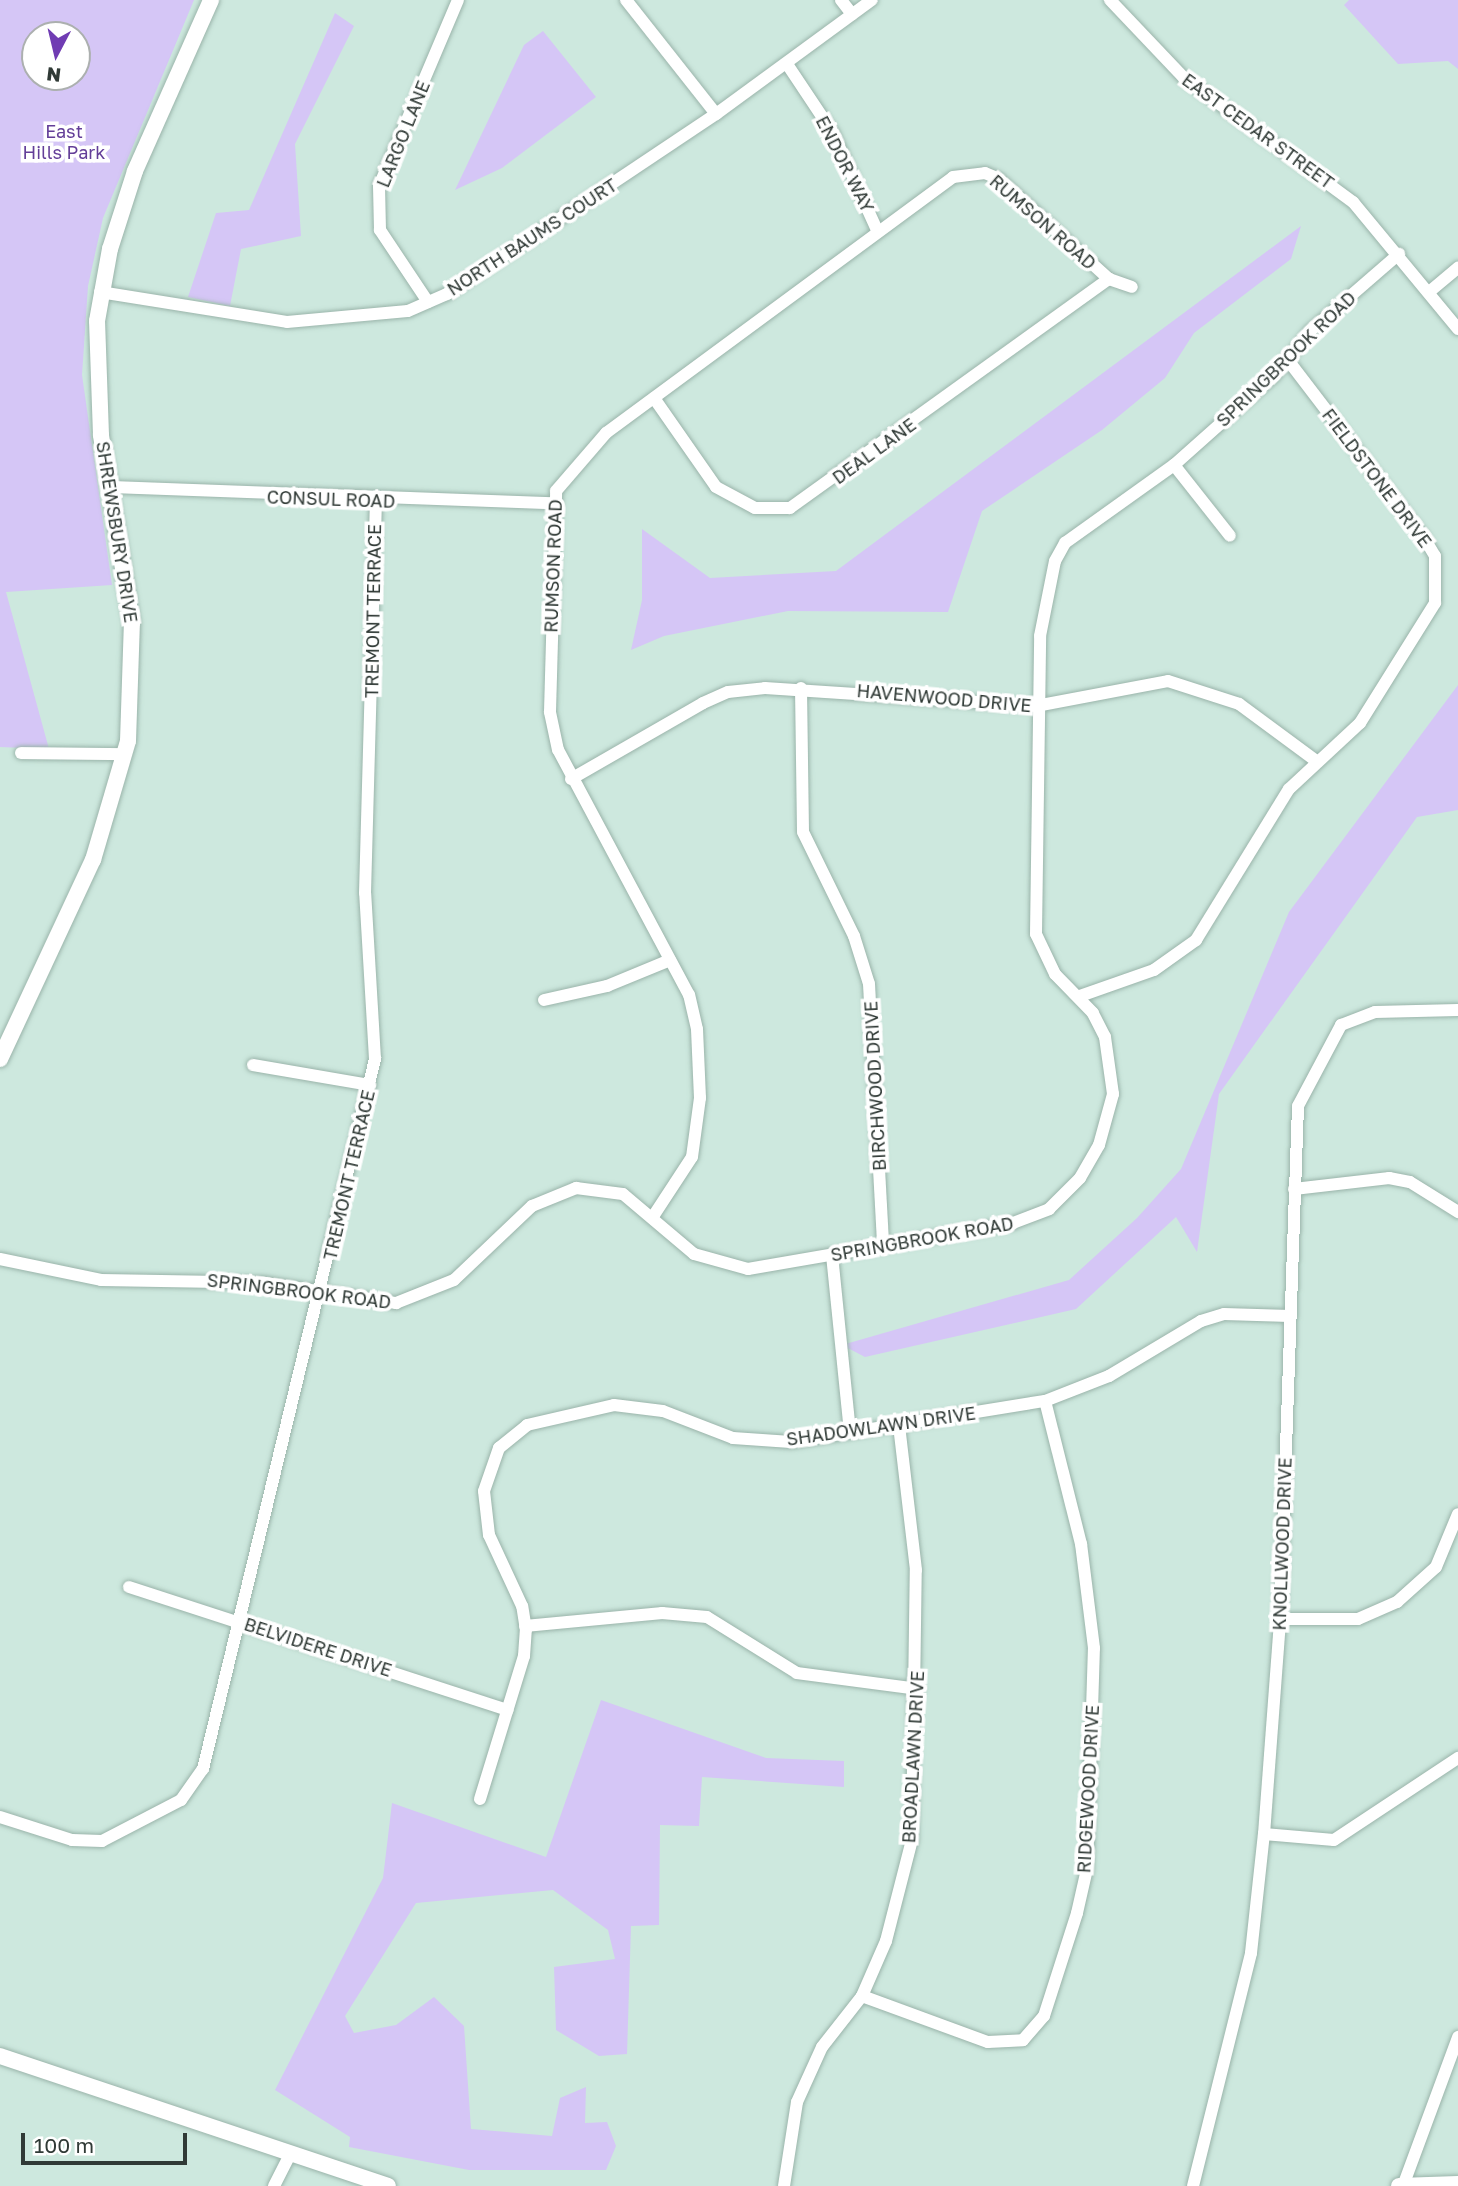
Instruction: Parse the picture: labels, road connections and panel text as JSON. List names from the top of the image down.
{
  "streets": {
    "main road": ["SHREWSBURY DRIVE"],
    "street": [
      "EAST CEDAR STREET",
      "LARGO LANE",
      "ENDOR WAY",
      "RUMSON ROAD",
      "NORTH BAUMS COURT",
      "SPRINGBROOK ROAD",
      "DEAL LANE",
      "FIELDSTONE DRIVE",
      "CONSUL ROAD",
      "TREMONT TERRACE",
      "HAVENWOOD DRIVE",
      "BIRCHWOOD DRIVE",
      "SHADOWLAWN DRIVE",
      "KNOLLWOOD DRIVE",
      "BELVIDERE DRIVE",
      "BROADLAWN DRIVE",
      "RIDGEWOOD DRIVE"
    ]
  },
  "crossings": [
    ["EAST CEDAR STREET", "SPRINGBROOK ROAD"],
    ["LARGO LANE", "NORTH BAUMS COURT"],
    ["ENDOR WAY", "RUMSON ROAD"],
    ["ENDOR WAY", "NORTH BAUMS COURT"],
    ["RUMSON ROAD", "SPRINGBROOK ROAD"],
    ["RUMSON ROAD", "DEAL LANE"],
    ["RUMSON ROAD", "CONSUL ROAD"],
    ["RUMSON ROAD", "HAVENWOOD DRIVE"],
    ["NORTH BAUMS COURT", "SHREWSBURY DRIVE"],
    ["SPRINGBROOK ROAD", "FIELDSTONE DRIVE"],
    ["SPRINGBROOK ROAD", "TREMONT TERRACE"],
    ["SPRINGBROOK ROAD", "HAVENWOOD DRIVE"],
    ["SPRINGBROOK ROAD", "BIRCHWOOD DRIVE"],
    ["FIELDSTONE DRIVE", "HAVENWOOD DRIVE"],
    ["CONSUL ROAD", "SHREWSBURY DRIVE"],
    ["CONSUL ROAD", "TREMONT TERRACE"],
    ["TREMONT TERRACE", "BELVIDERE DRIVE"],
    ["HAVENWOOD DRIVE", "BIRCHWOOD DRIVE"],
    ["SHADOWLAWN DRIVE", "KNOLLWOOD DRIVE"],
    ["SHADOWLAWN DRIVE", "BELVIDERE DRIVE"],
    ["SHADOWLAWN DRIVE", "BROADLAWN DRIVE"],
    ["SHADOWLAWN DRIVE", "RIDGEWOOD DRIVE"],
    ["BROADLAWN DRIVE", "RIDGEWOOD DRIVE"]
  ],
  "parks": ["East Hills Park"],
  "scale_bar": "100 m",
  "north": "bottom"
}
